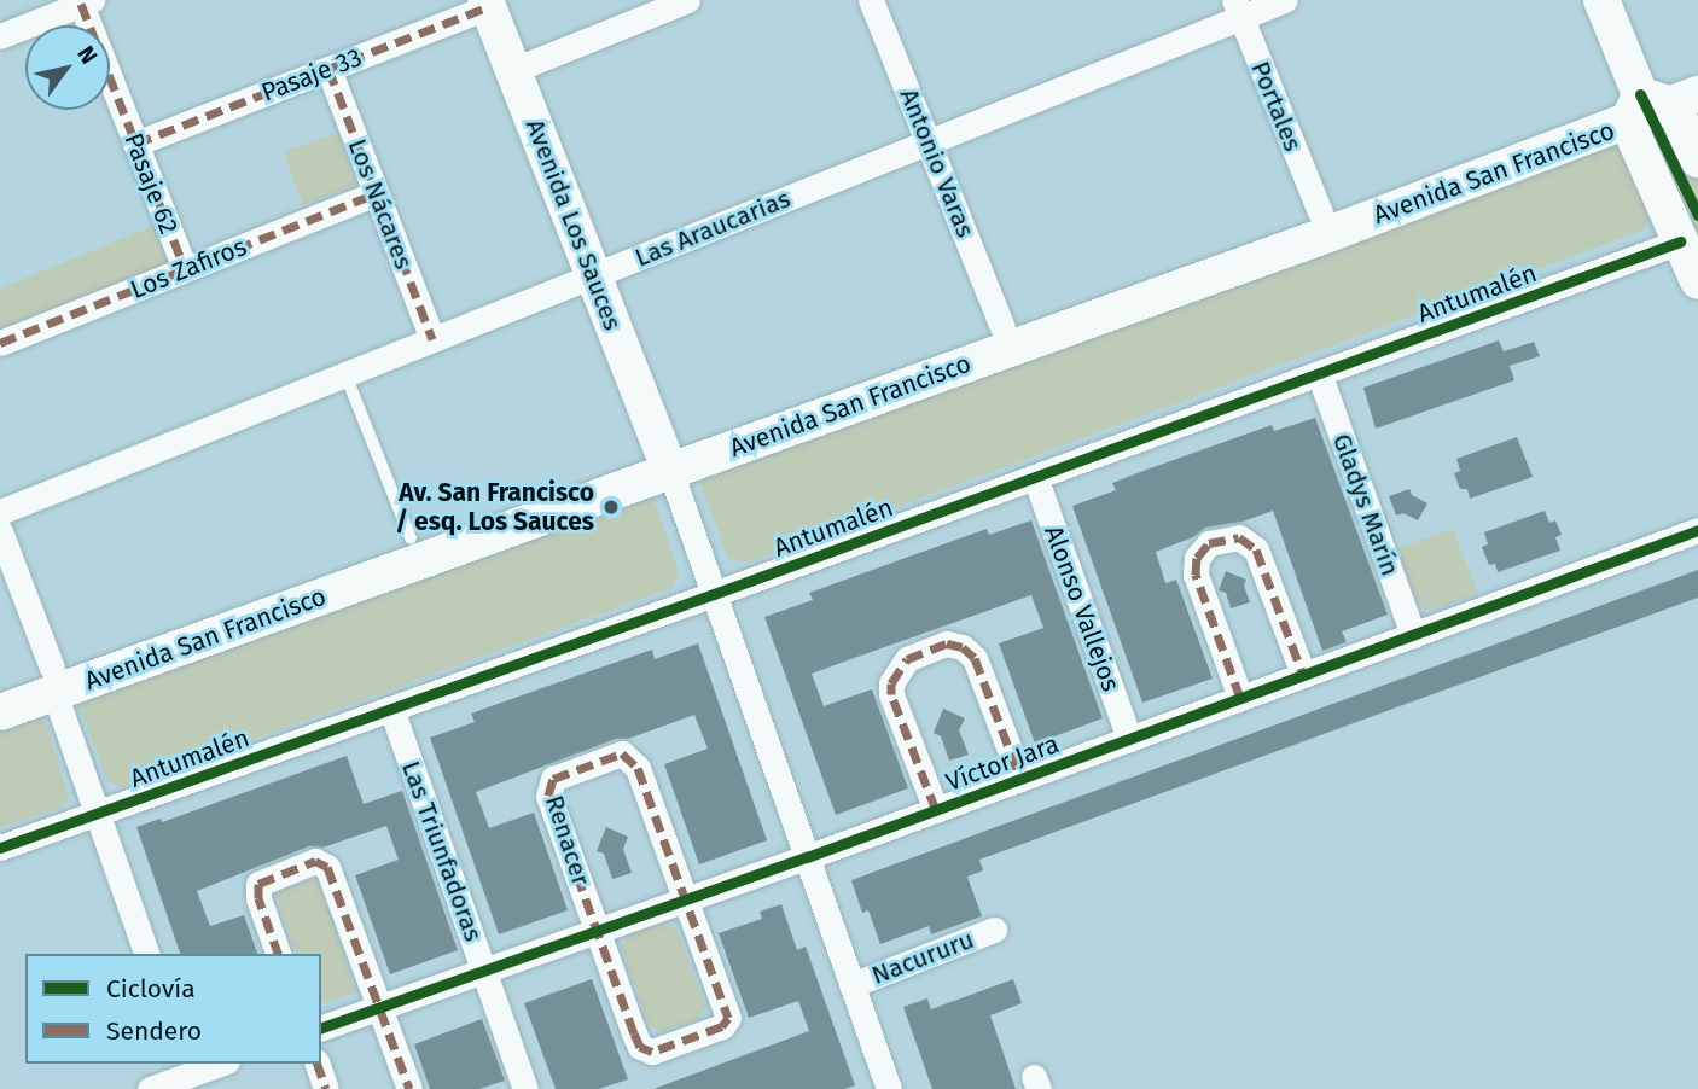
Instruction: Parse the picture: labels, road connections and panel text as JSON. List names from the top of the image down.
{
  "streets": {
    "main road": ["Avenida San Francisco", "Avenida Los Sauces"],
    "street": [
      "Pasaje 33",
      "Portales",
      "Antonio Varas",
      "Pasaje 62",
      "Los Nácares",
      "Las Araucarias",
      "Los Zafiros",
      "Antumalén",
      "Gladys Marín",
      "Alonso Vallejos",
      "Víctor Jara",
      "Renacer",
      "Las Triunfadoras",
      "Nacururu"
    ]
  },
  "crossings": [
    ["Pasaje 33", "Pasaje 62"],
    ["Pasaje 33", "Los Nácares"],
    ["Pasaje 33", "Avenida Los Sauces"],
    ["Portales", "Avenida San Francisco"],
    ["Portales", "Las Araucarias"],
    ["Antonio Varas", "Avenida San Francisco"],
    ["Antonio Varas", "Las Araucarias"],
    ["Avenida San Francisco", "Avenida Los Sauces"],
    ["Pasaje 62", "Los Zafiros"],
    ["Los Nácares", "Las Araucarias"],
    ["Los Nácares", "Los Zafiros"],
    ["Avenida Los Sauces", "Las Araucarias"],
    ["Antumalén", "Gladys Marín"],
    ["Antumalén", "Alonso Vallejos"],
    ["Antumalén", "Las Triunfadoras"],
    ["Gladys Marín", "Víctor Jara"],
    ["Alonso Vallejos", "Víctor Jara"],
    ["Víctor Jara", "Renacer"],
    ["Víctor Jara", "Las Triunfadoras"]
  ],
  "places": ["Av. San Francisco / esq. Los Sauces"],
  "legend": ["Ciclovía", "Sendero"],
  "north": "top right"
}
